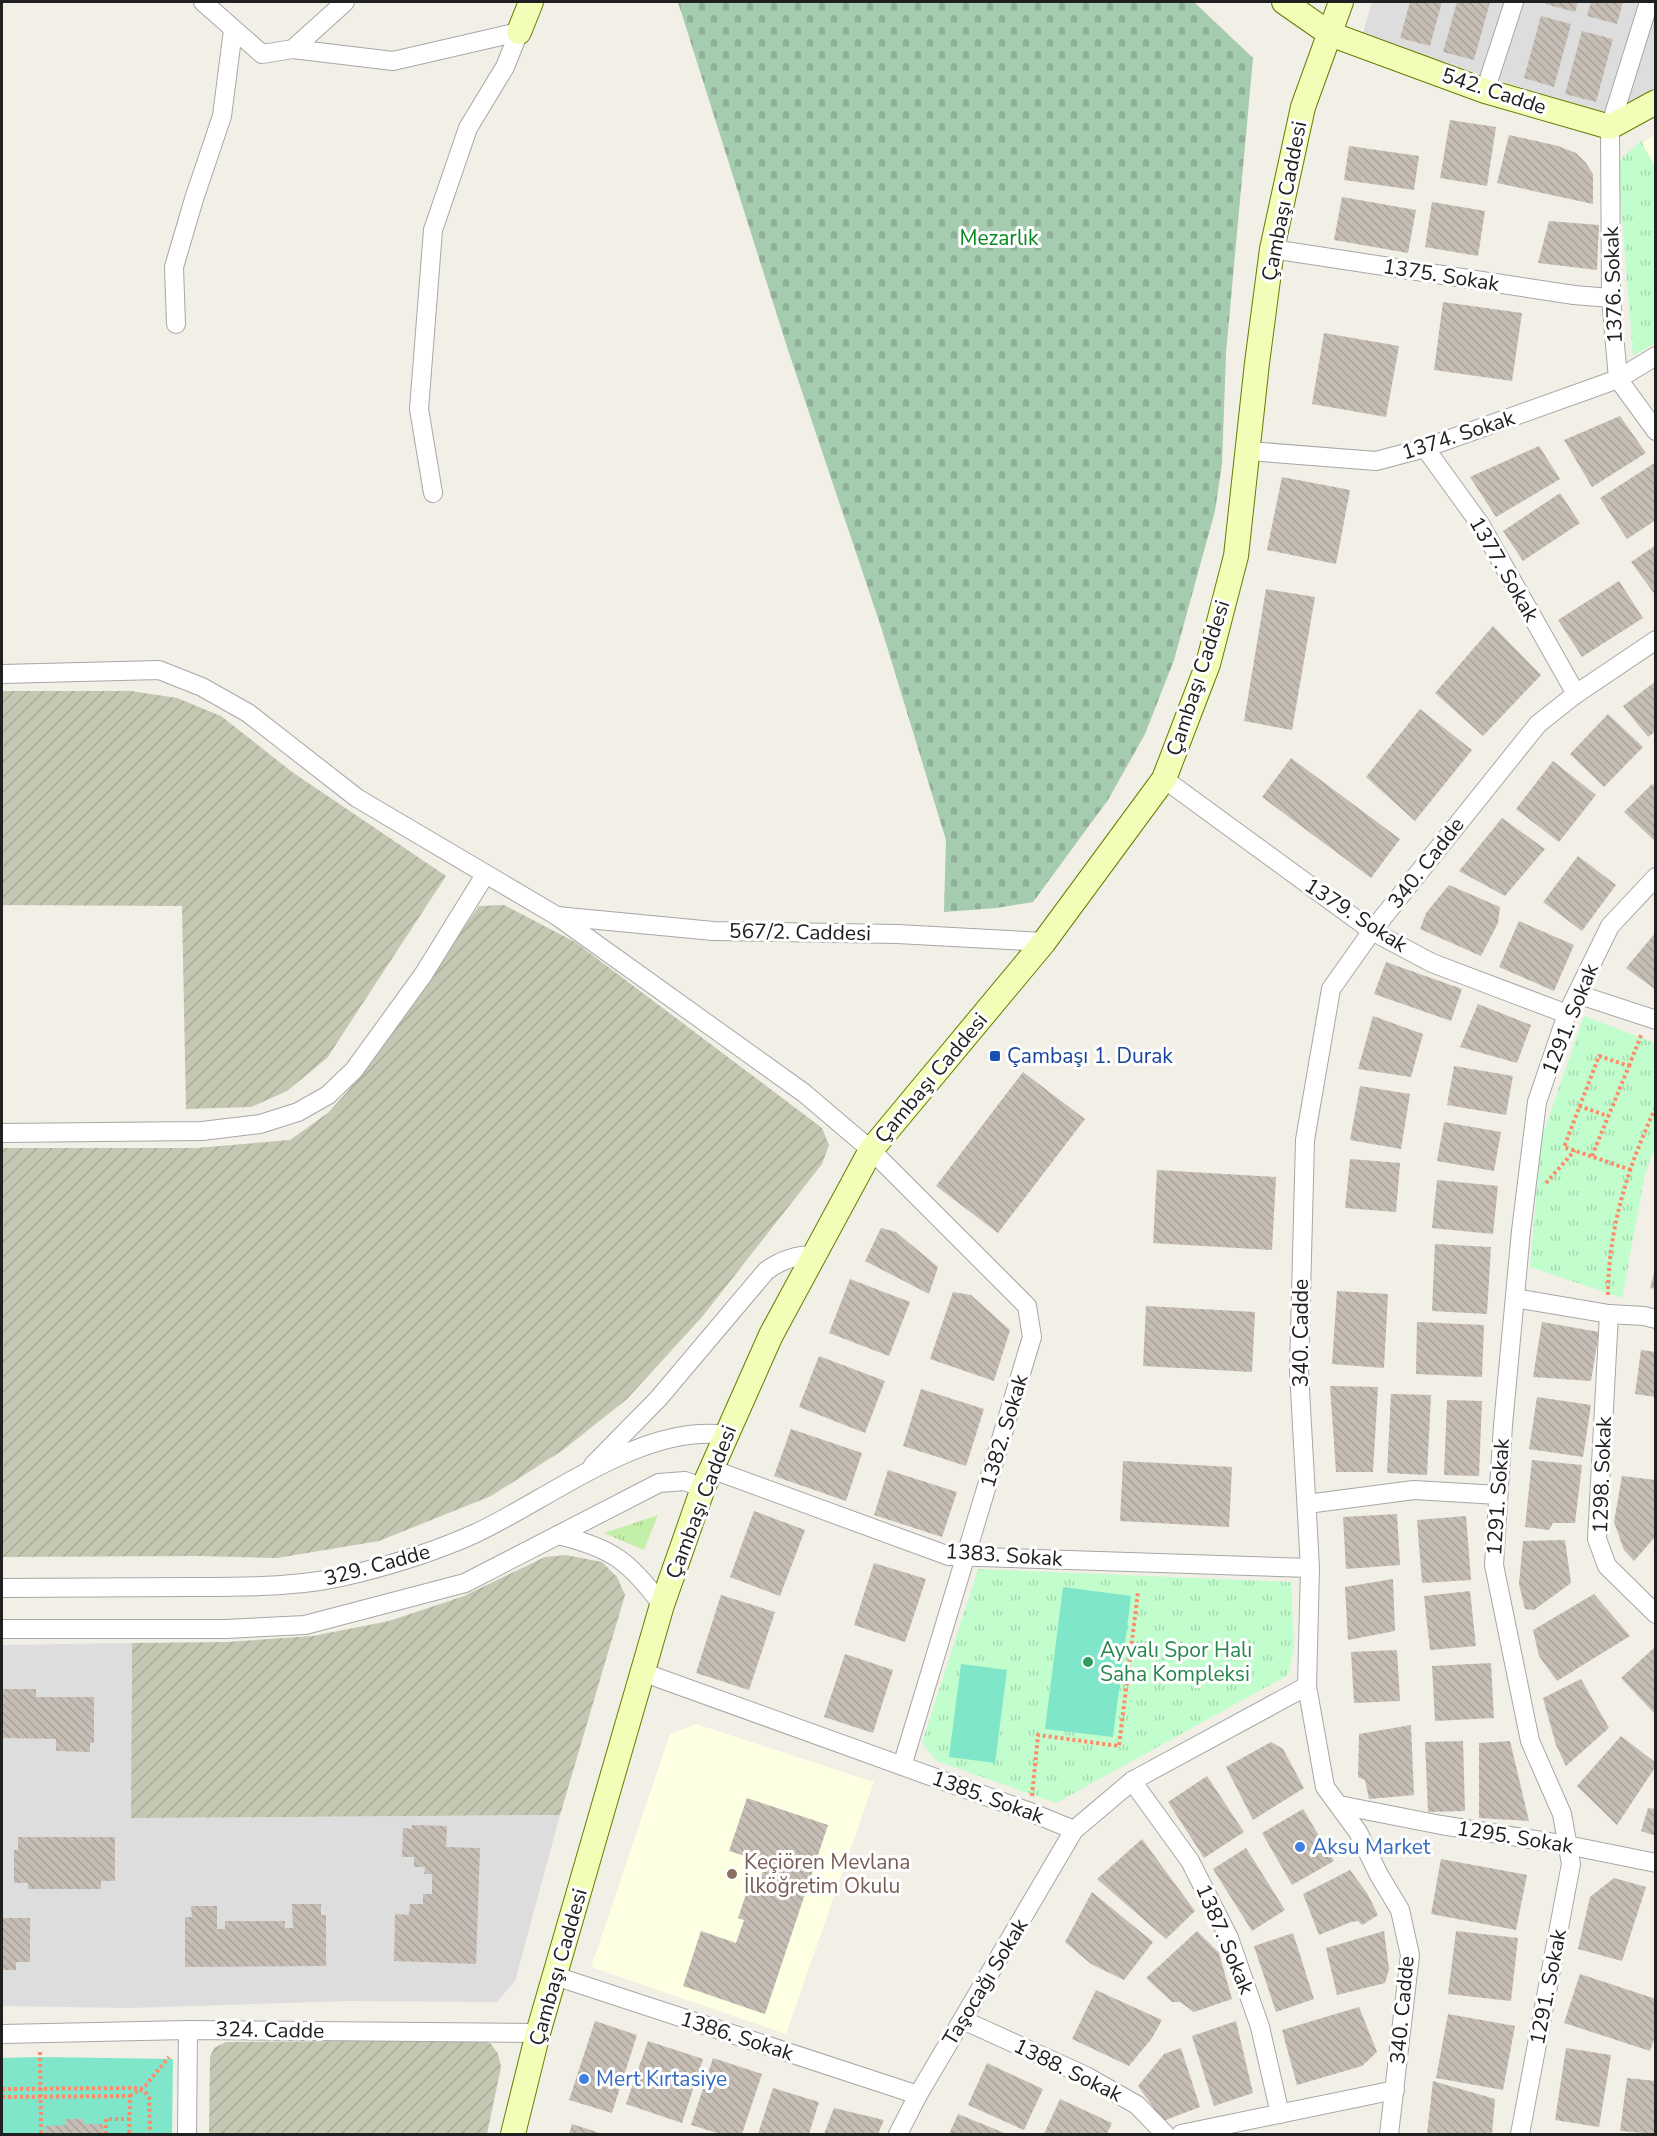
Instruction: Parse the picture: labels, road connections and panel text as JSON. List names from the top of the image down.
{
  "streets": {
    "main road": ["542. Cadde", "Çambaşı Caddesi"],
    "street": [
      "1375. Sokak",
      "1376. Sokak",
      "1374. Sokak",
      "1377. Sokak",
      "340. Cadde",
      "1379. Sokak",
      "567/2. Caddesi",
      "1291. Sokak",
      "1382. Sokak",
      "1298. Sokak",
      "1383. Sokak",
      "329. Cadde",
      "1385. Sokak",
      "1295. Sokak",
      "1387. Sokak",
      "Taşocağı Sokak",
      "324. Cadde",
      "1386. Sokak",
      "1388. Sokak"
    ]
  },
  "crossings": [
    ["542. Cadde", "Çambaşı Caddesi"],
    ["542. Cadde", "1376. Sokak"],
    ["Çambaşı Caddesi", "1375. Sokak"],
    ["Çambaşı Caddesi", "1374. Sokak"],
    ["Çambaşı Caddesi", "1379. Sokak"],
    ["Çambaşı Caddesi", "567/2. Caddesi"],
    ["Çambaşı Caddesi", "1382. Sokak"],
    ["Çambaşı Caddesi", "1383. Sokak"],
    ["Çambaşı Caddesi", "329. Cadde"],
    ["Çambaşı Caddesi", "1385. Sokak"],
    ["Çambaşı Caddesi", "324. Cadde"],
    ["Çambaşı Caddesi", "1386. Sokak"],
    ["1375. Sokak", "1376. Sokak"],
    ["1376. Sokak", "1374. Sokak"],
    ["1374. Sokak", "1377. Sokak"],
    ["1377. Sokak", "340. Cadde"],
    ["340. Cadde", "1379. Sokak"],
    ["340. Cadde", "1383. Sokak"],
    ["340. Cadde", "1295. Sokak"],
    ["1379. Sokak", "1291. Sokak"],
    ["567/2. Caddesi", "1382. Sokak"],
    ["1291. Sokak", "1295. Sokak"],
    ["1382. Sokak", "1383. Sokak"],
    ["1382. Sokak", "1385. Sokak"],
    ["1383. Sokak", "329. Cadde"],
    ["1385. Sokak", "Taşocağı Sokak"],
    ["Taşocağı Sokak", "1386. Sokak"],
    ["Taşocağı Sokak", "1388. Sokak"]
  ],
  "parks": ["Mezarlık"],
  "places": {
    "transit": ["Çambaşı 1. Durak"],
    "other": [
      "Ayvalı Spor Halı Saha Kompleksi",
      "Aksu Market",
      "Keçiören Mevlana İlköğretim Okulu",
      "Mert Kırtasiye"
    ]
  }
}
